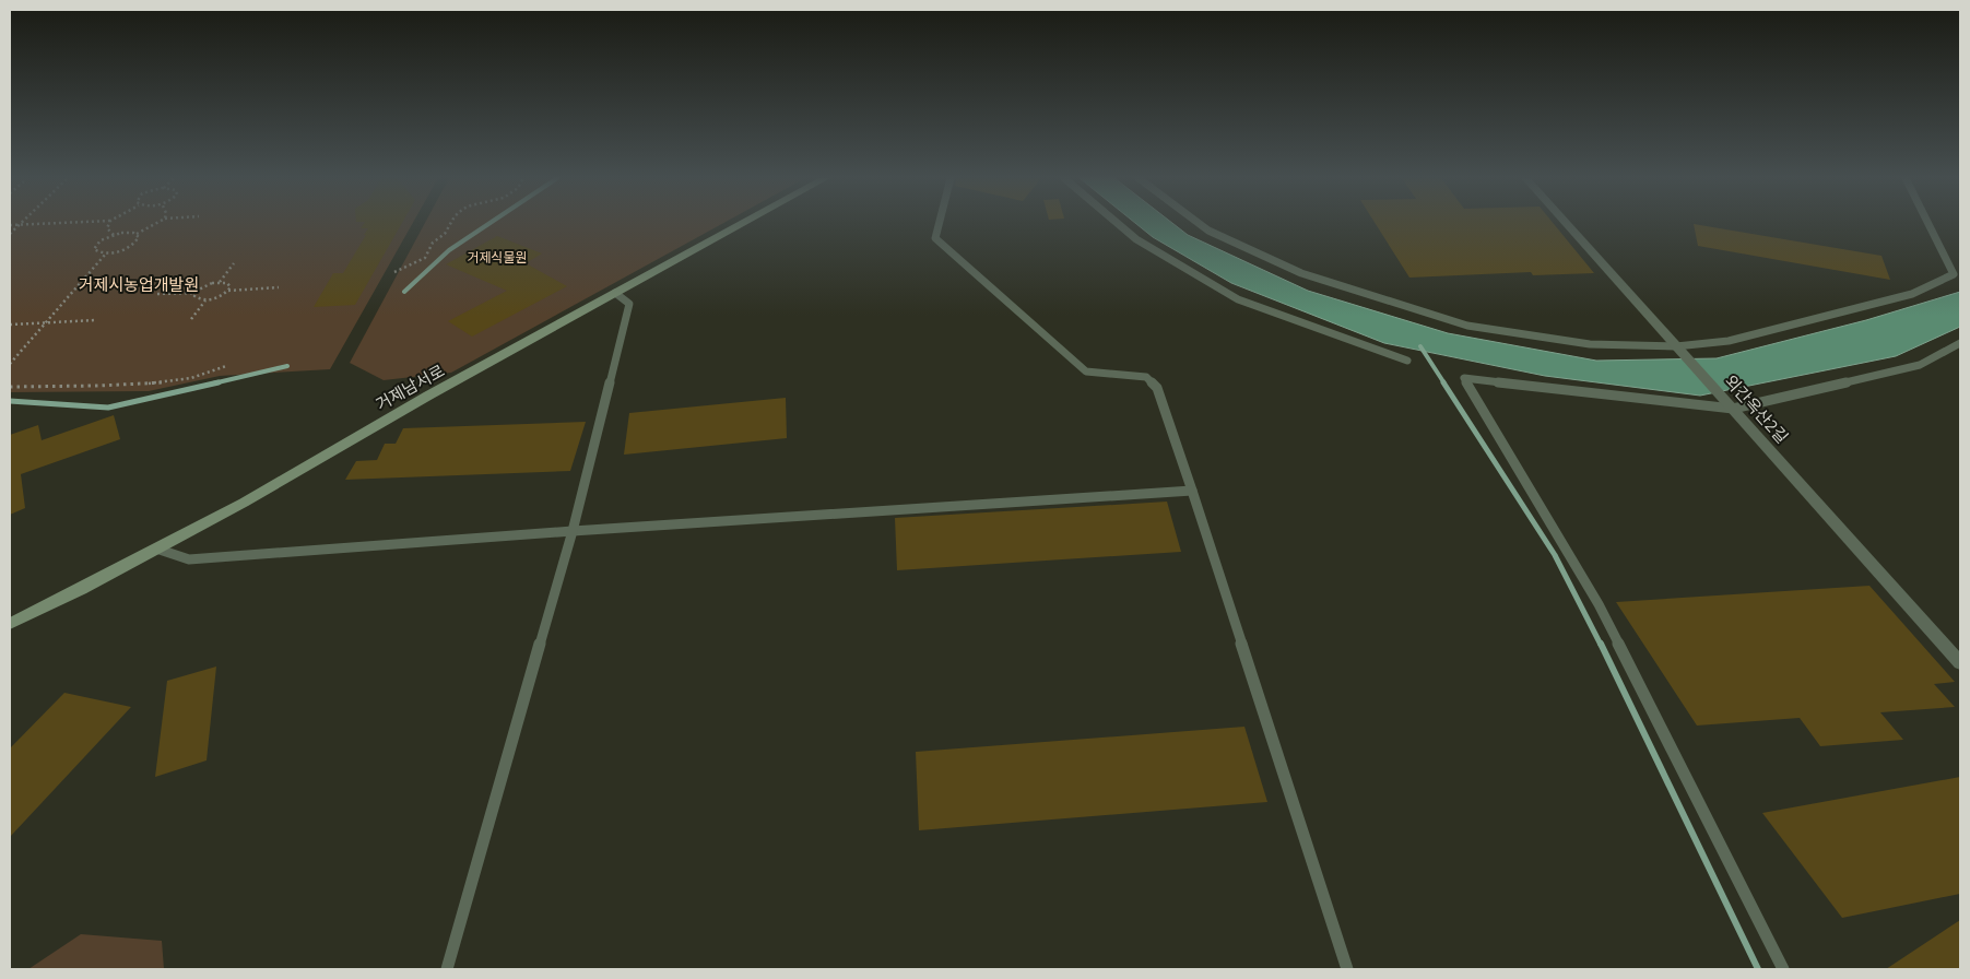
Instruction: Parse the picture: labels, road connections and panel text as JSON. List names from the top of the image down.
{
  "streets": {
    "main road": ["거제남서로"],
    "street": ["외간옥산2길"]
  },
  "parks": ["거제식물원", "거제시농업개발원"]
}
